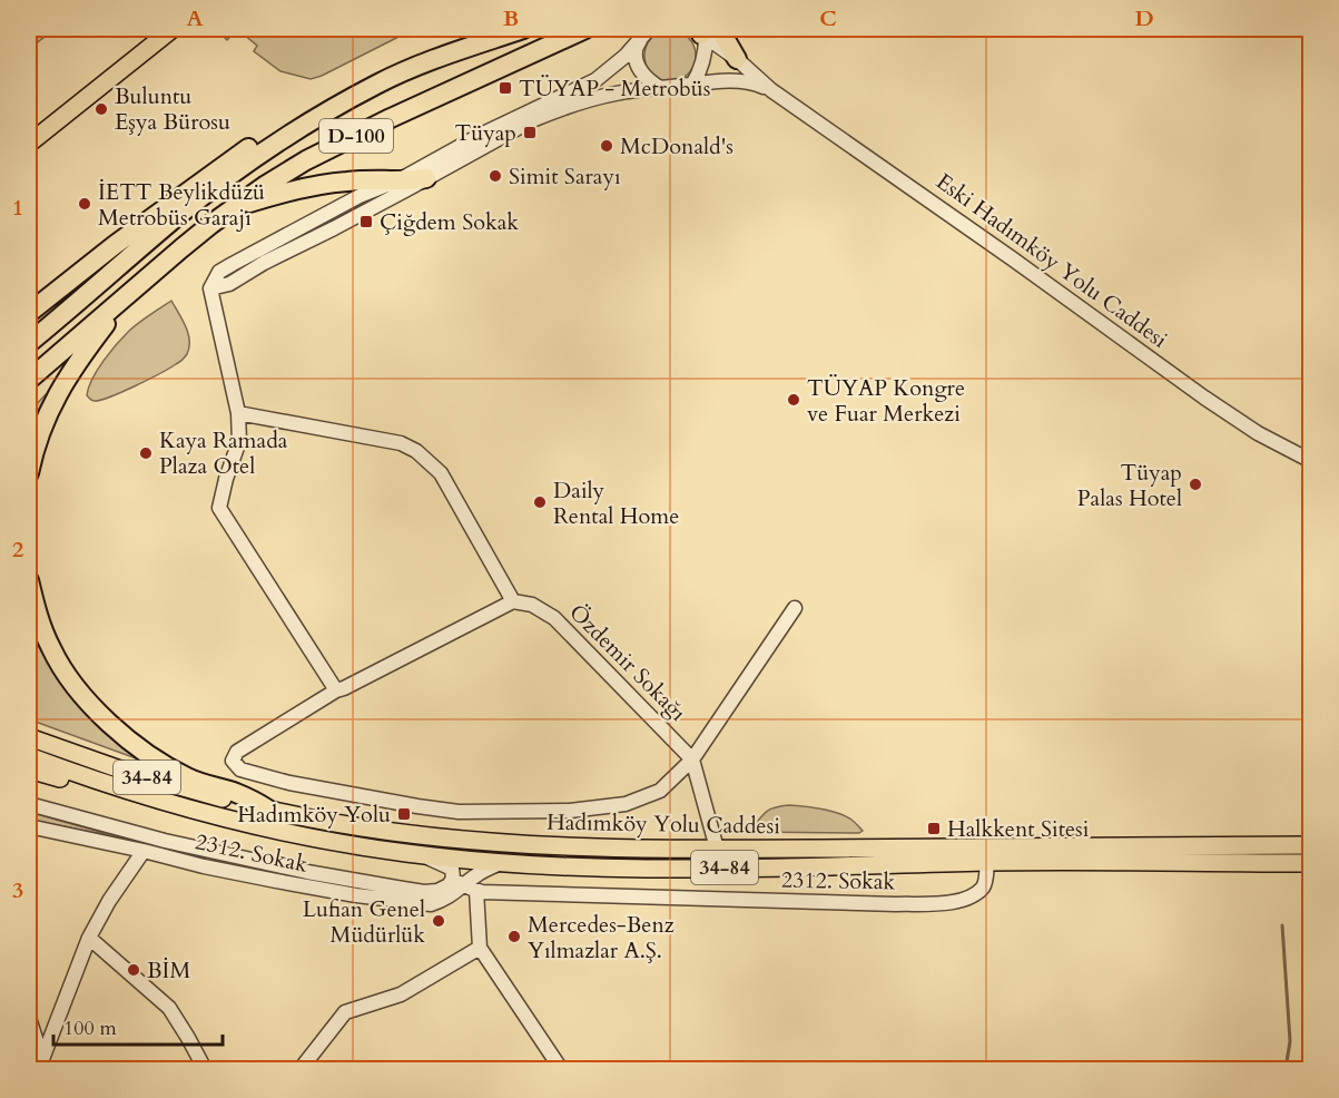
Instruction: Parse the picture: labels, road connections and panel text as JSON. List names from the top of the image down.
{
  "streets": {
    "highway": ["D-100"],
    "main road": ["34-84", "Hadımköy Yolu Caddesi"],
    "street": ["Eski Hadımköy Yolu Caddesi", "Özdemir Sokağı", "2312. Sokak"]
  },
  "crossings": [
    ["Özdemir Sokağı", "Hadımköy Yolu Caddesi"],
    ["Hadımköy Yolu Caddesi", "2312. Sokak"]
  ],
  "places": {
    "transit": [
      "TÜYAP - Metrobüs",
      "Tüyap",
      "Çiğdem Sokak",
      "Hadımköy Yolu",
      "Halkkent Sitesi"
    ],
    "other": [
      "Buluntu Eşya Bürosu",
      "McDonald's",
      "Simit Sarayı",
      "İETT Beylikdüzü Metrobüs Garajı",
      "TÜYAP Kongre ve Fuar Merkezi",
      "Kaya Ramada Plaza Otel",
      "Tüyap Palas Hotel",
      "Daily Rental Home",
      "Lufian Genel Müdürlük",
      "Mercedes-Benz Yılmazlar A.Ş.",
      "BİM"
    ]
  },
  "scale_bar": "100 m",
  "grid": {
    "columns": [
      "A",
      "B",
      "C",
      "D"
    ],
    "rows": ["1", "2", "3"]
  }
}
